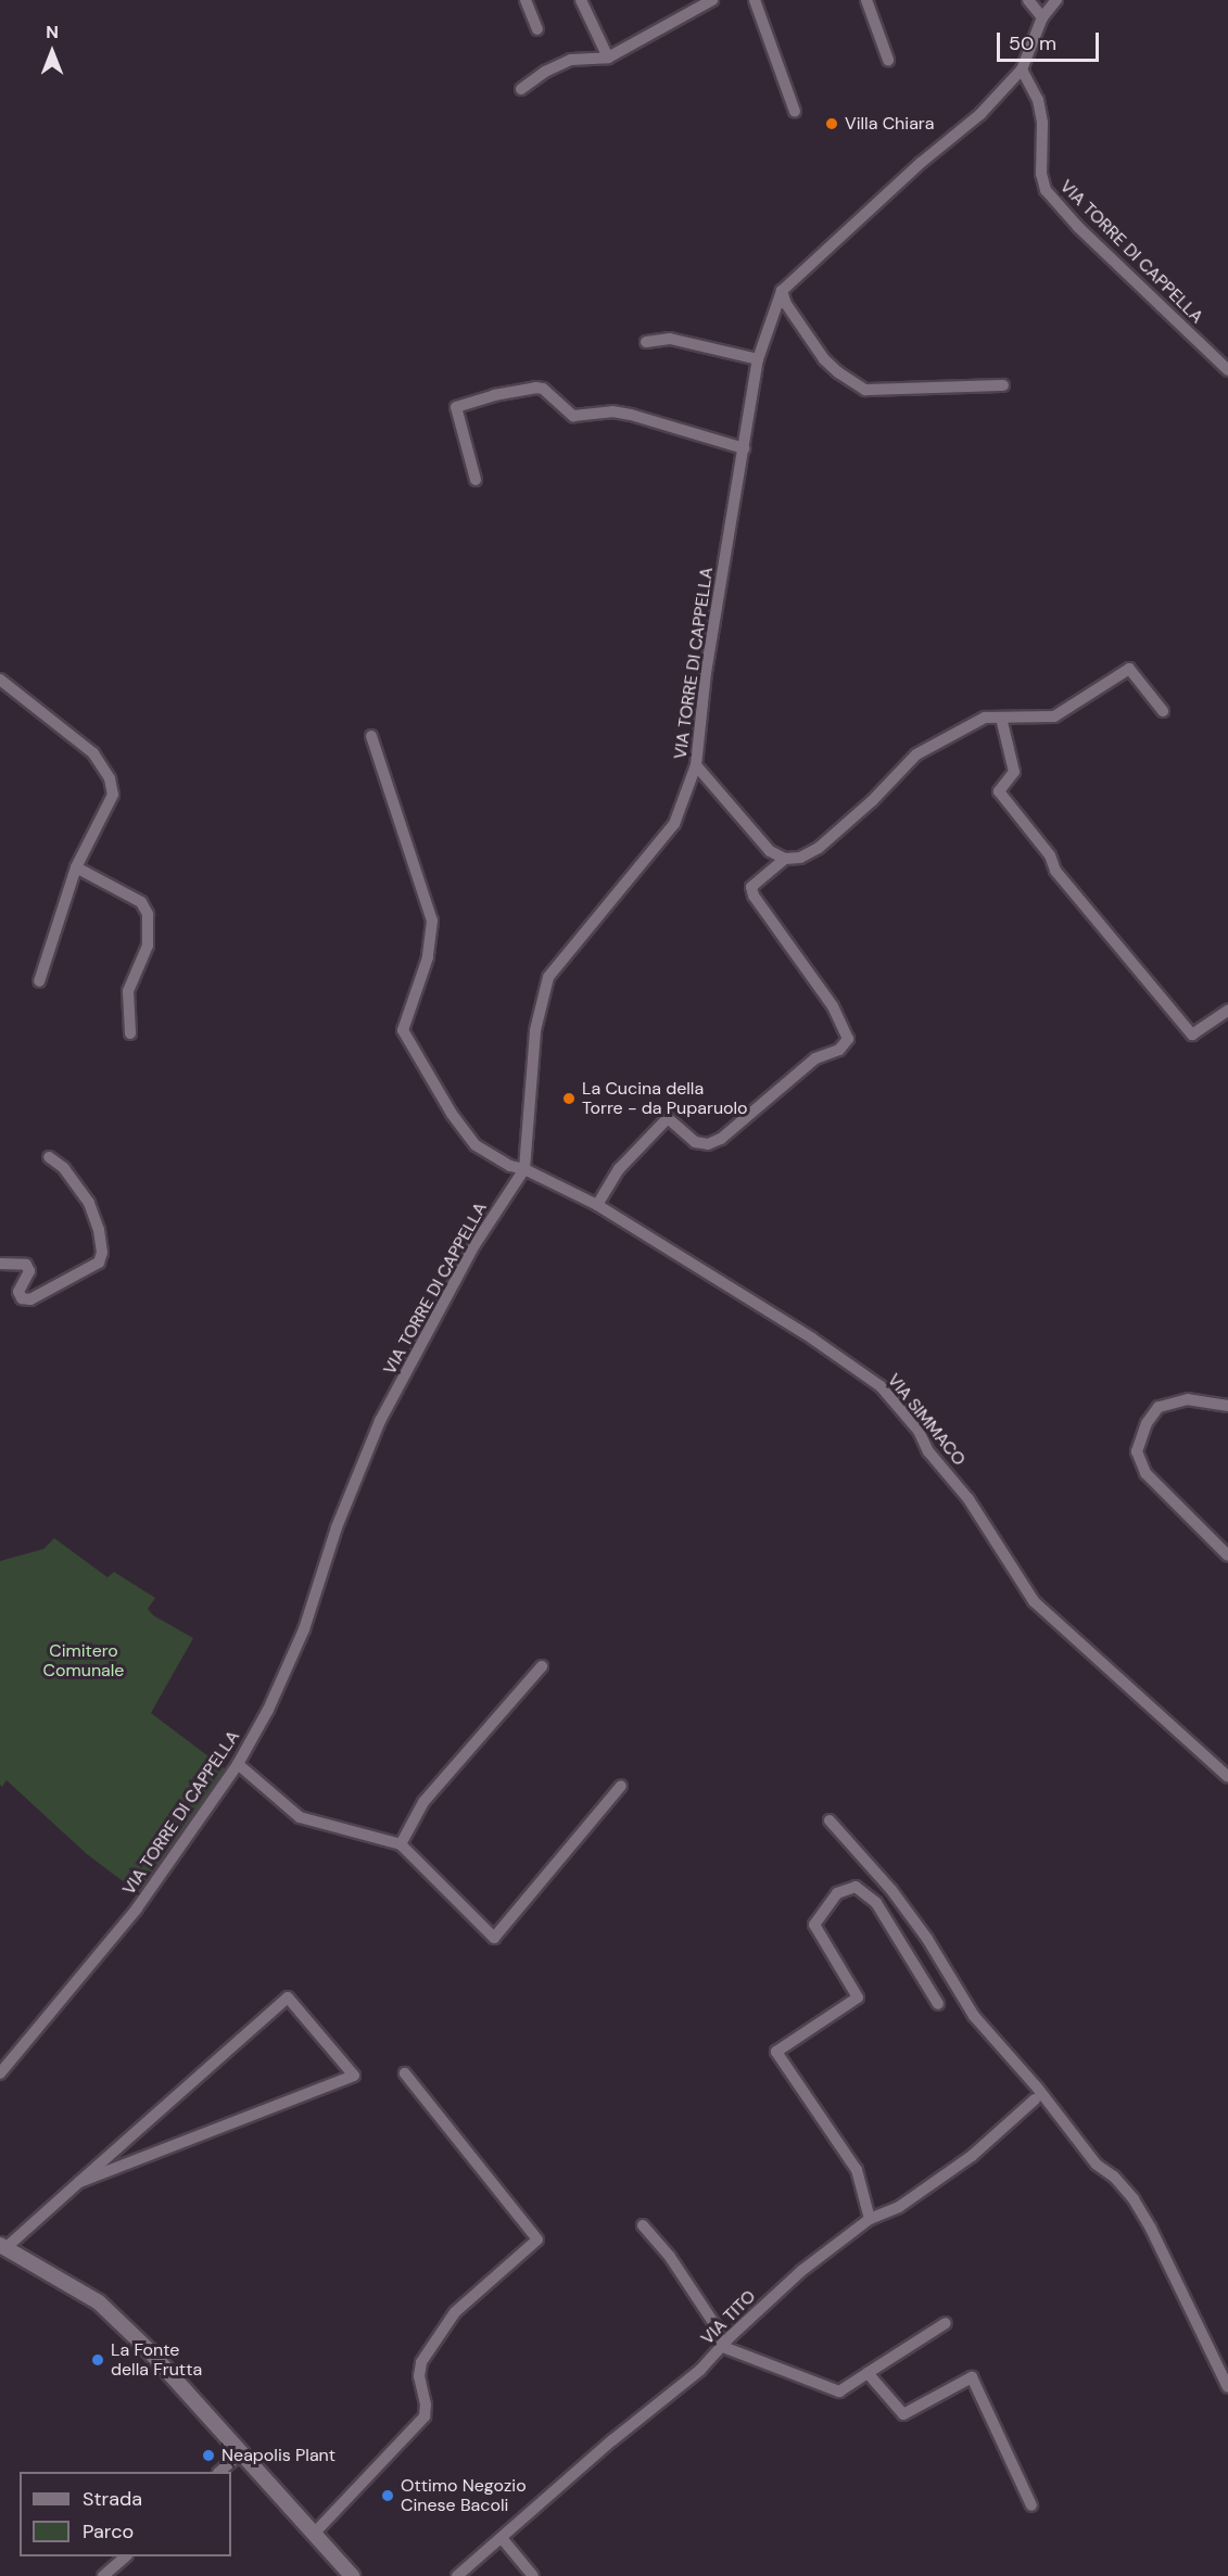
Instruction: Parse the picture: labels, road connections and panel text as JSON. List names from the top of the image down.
{
  "streets": {
    "street": ["VIA TORRE DI CAPPELLA", "VIA SIMMACO", "VIA TITO"]
  },
  "crossings": [
    ["VIA TORRE DI CAPPELLA", "VIA SIMMACO"]
  ],
  "parks": ["Cimitero Comunale"],
  "places": [
    "Villa Chiara",
    "La Cucina della Torre - da Puparuolo",
    "La Fonte della Frutta",
    "Neapolis Plant",
    "Ottimo Negozio Cinese Bacoli"
  ],
  "legend": ["Strada", "Parco"],
  "scale_bar": "50 m",
  "north": "top"
}
